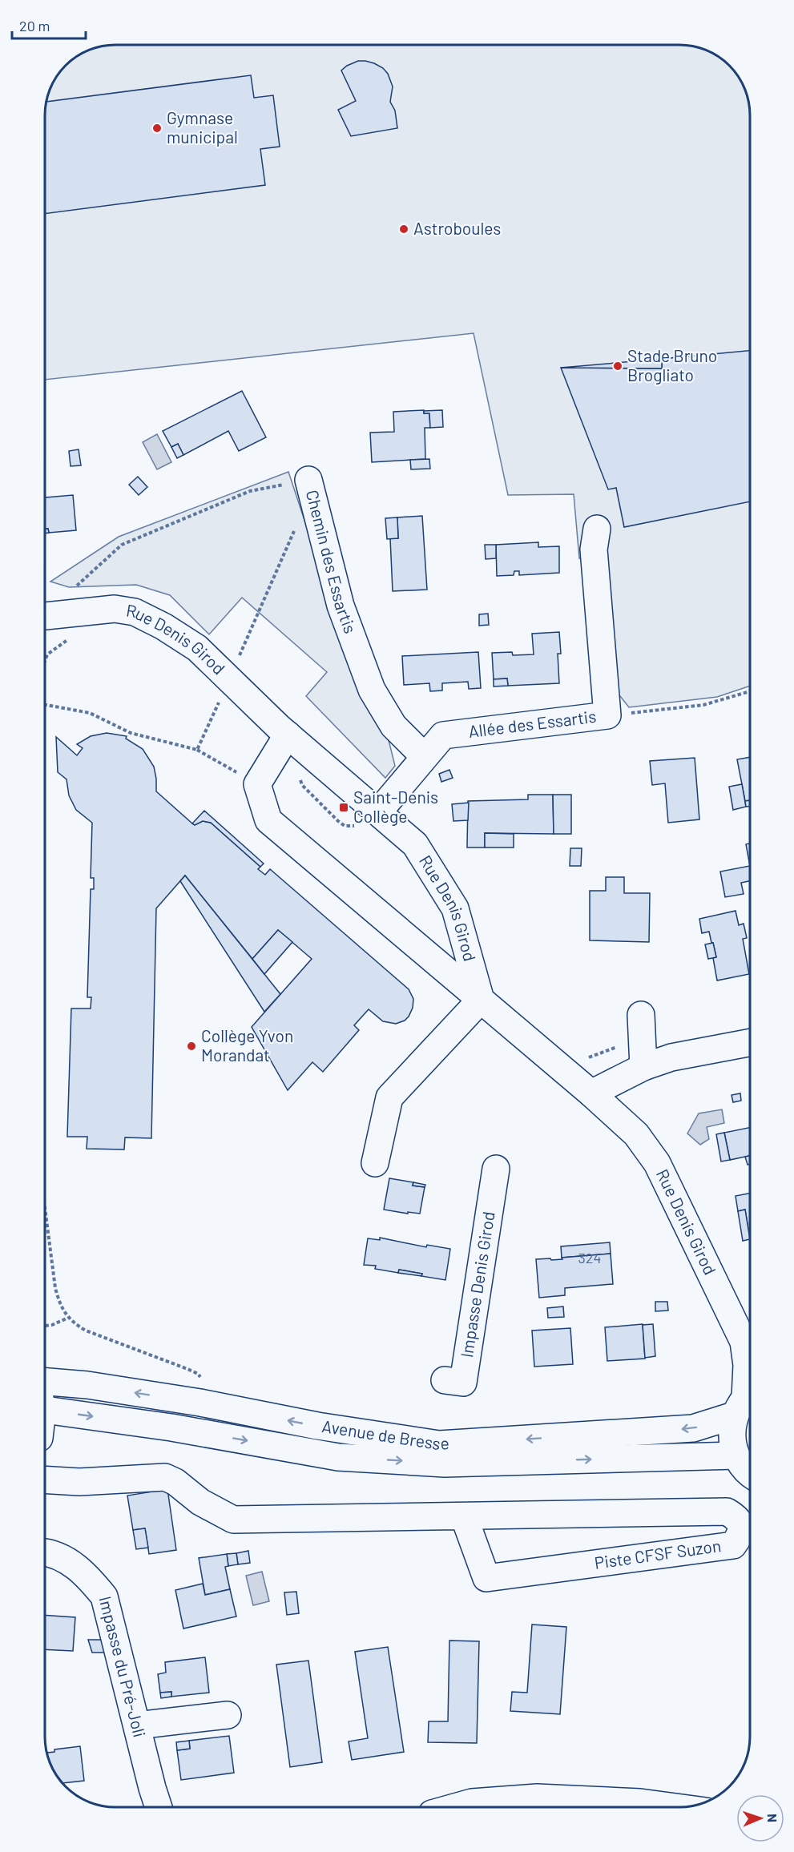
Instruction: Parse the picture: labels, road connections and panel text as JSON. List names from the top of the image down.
{
  "streets": {
    "street": [
      "Chemin des Essartis",
      "Rue Denis Girod",
      "Allée des Essartis",
      "Impasse Denis Girod",
      "Avenue de Bresse",
      "Piste CFSF Suzon",
      "Impasse du Pré-Joli"
    ]
  },
  "crossings": [
    ["Chemin des Essartis", "Allée des Essartis"],
    ["Rue Denis Girod", "Avenue de Bresse"]
  ],
  "places": {
    "other": [
      "Gymnase municipal",
      "Astroboules",
      "Stade Bruno Brogliato",
      "Collège Yvon Morandat"
    ],
    "transit": ["Saint-Denis Collège"]
  },
  "house_numbers": ["324"],
  "scale_bar": "20 m",
  "north": "right"
}
